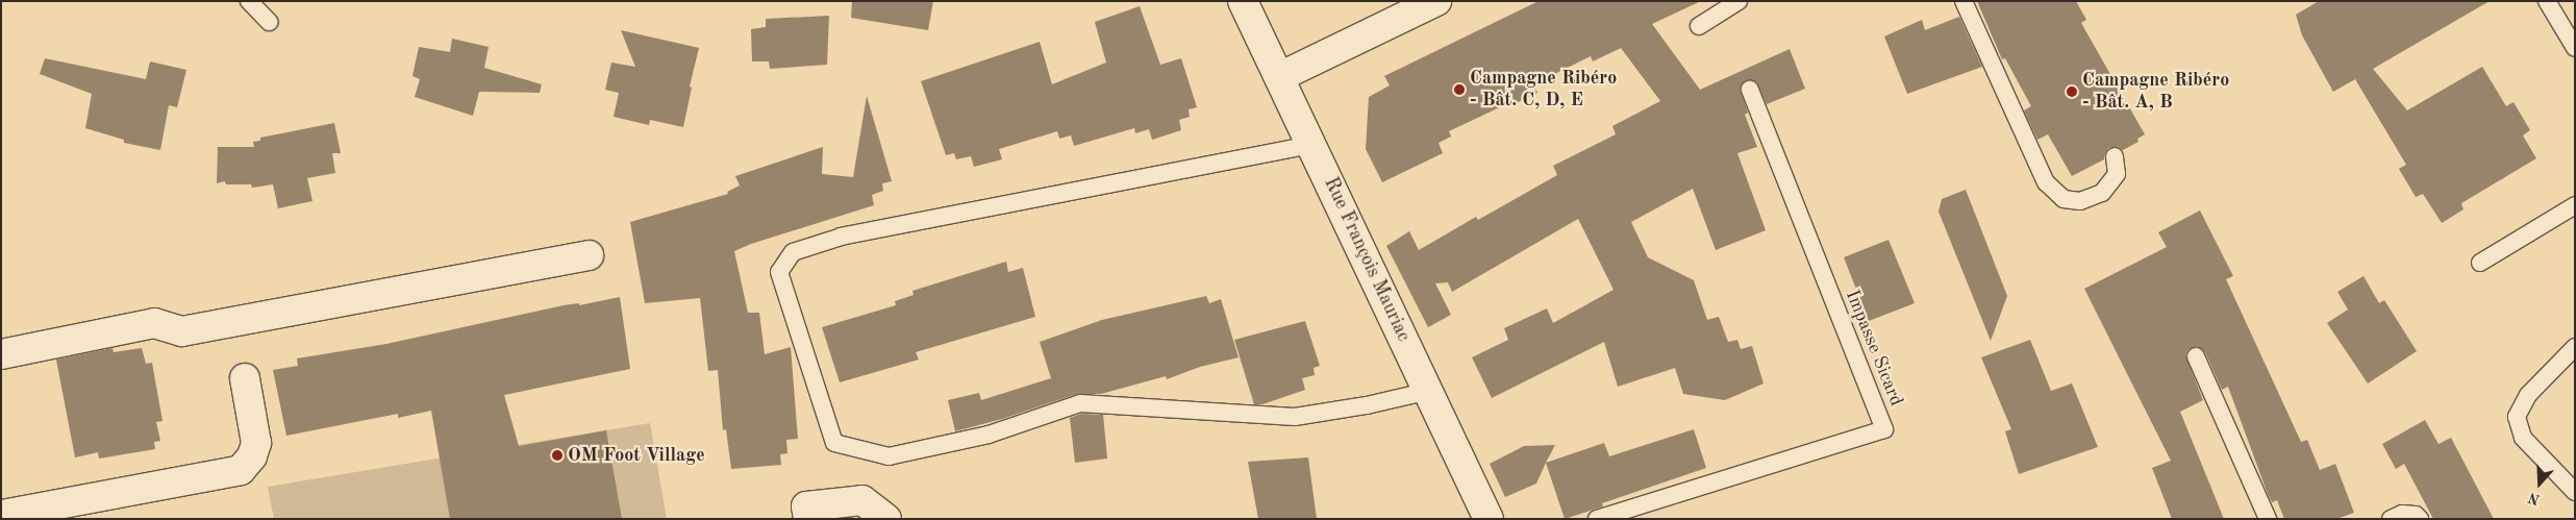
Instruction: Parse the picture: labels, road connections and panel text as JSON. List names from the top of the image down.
{
  "streets": {
    "street": ["Rue François Mauriac"],
    "lane": ["Impasse Sicard"]
  },
  "places": ["Campagne Ribéro - Bât. C, D, E", "Campagne Ribéro - Bât. A, B", "OM Foot Village"],
  "north": "bottom"
}
